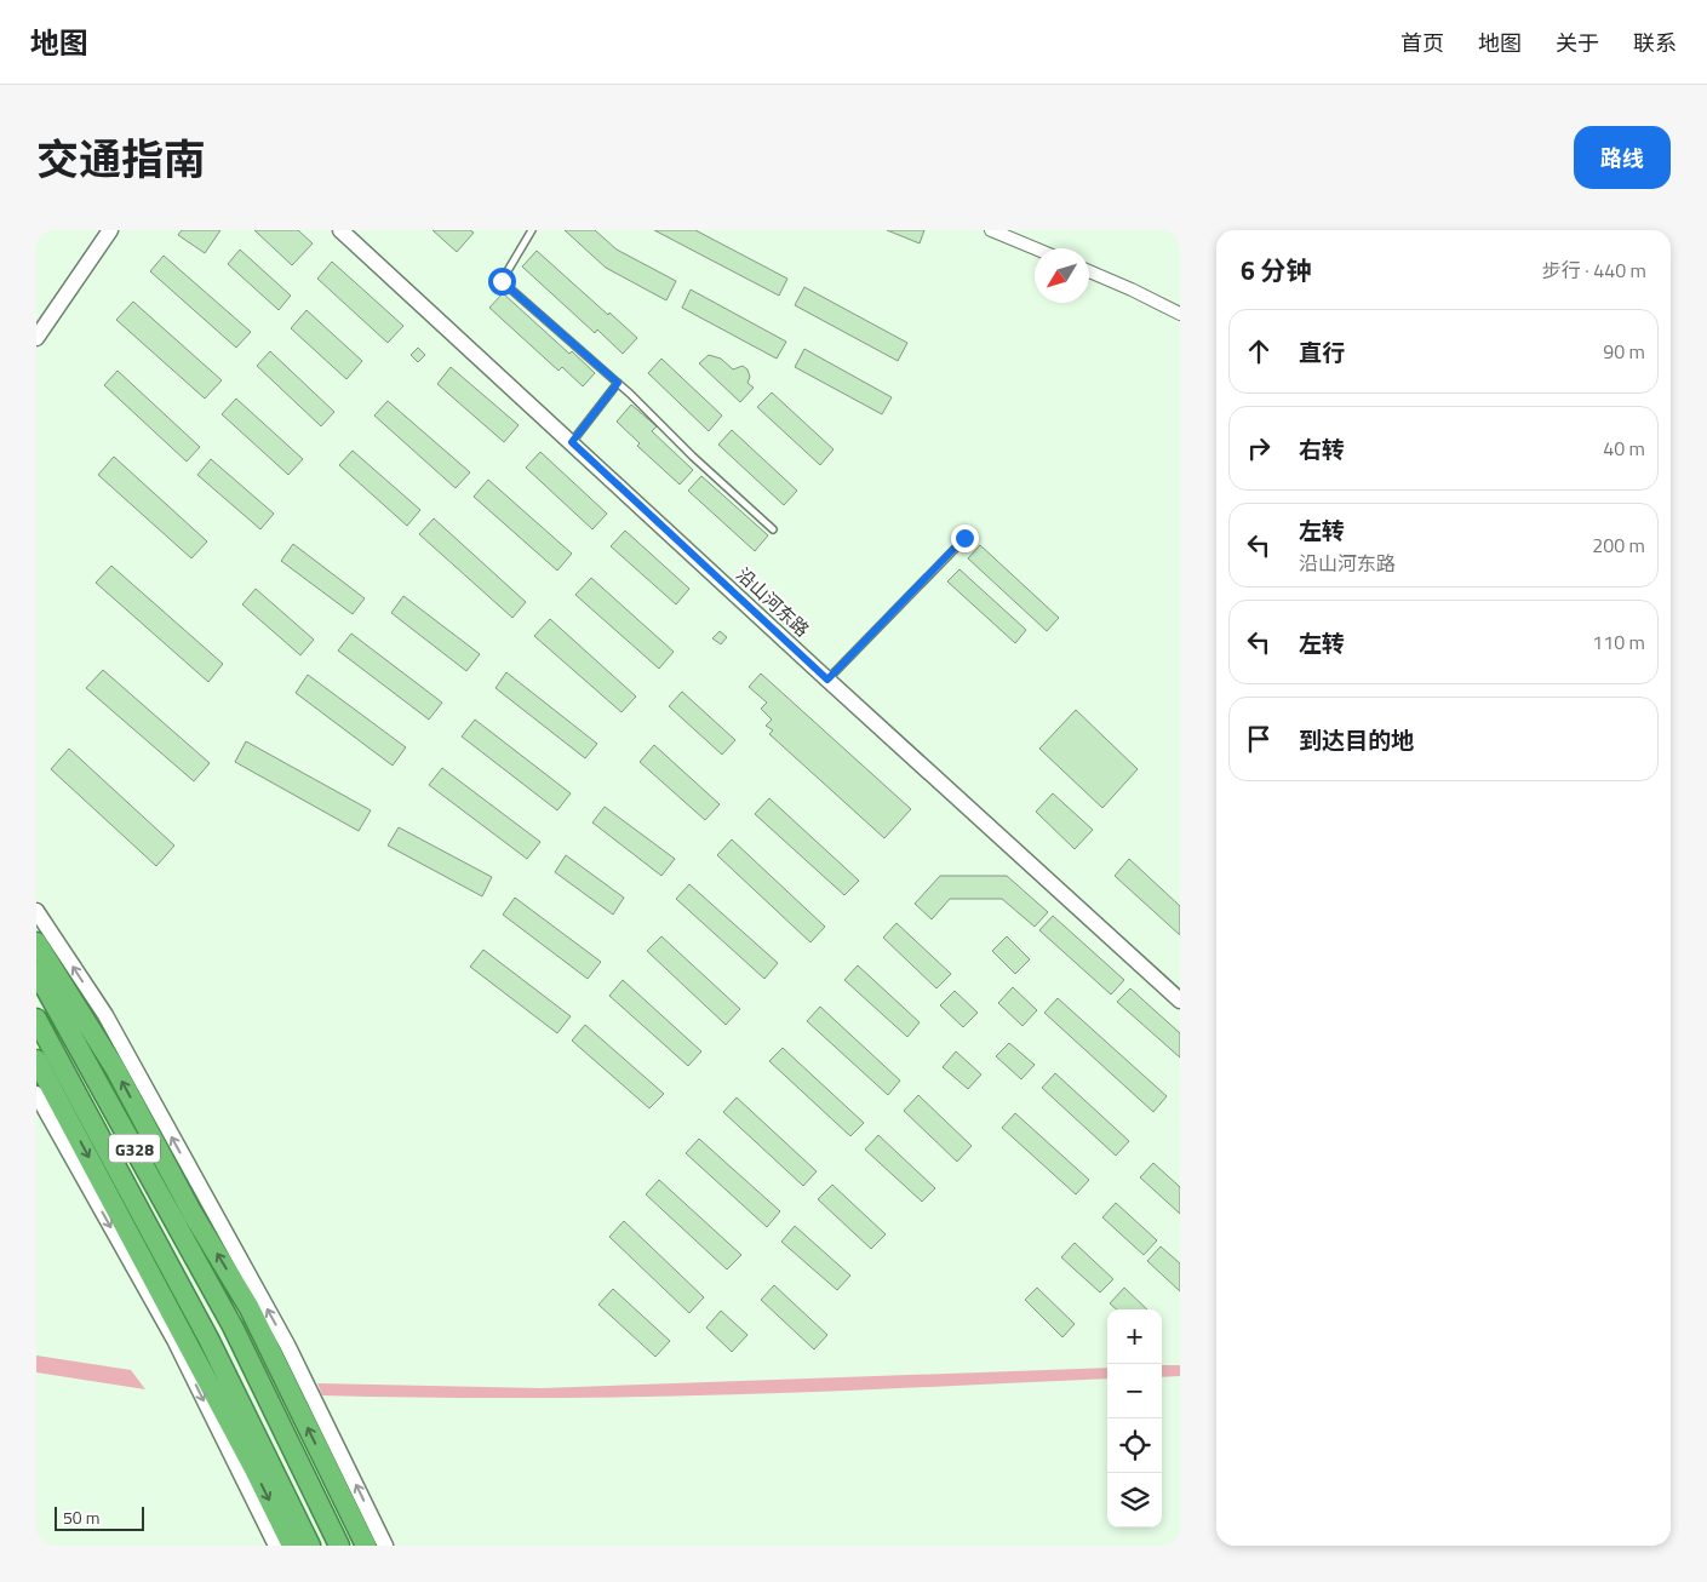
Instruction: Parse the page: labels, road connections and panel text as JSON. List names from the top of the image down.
{
  "streets": {
    "highway": ["G328"],
    "street": ["沿山河东路"]
  },
  "scale_bar": "50 m",
  "north": "bottom left",
  "page": {
    "header": "地图",
    "nav": [
      "首页",
      "地图",
      "关于",
      "联系"
    ],
    "title": "交通指南",
    "buttons": "路线",
    "heading": ["6 分钟", "步行 · 440 m"],
    "list": [
      ["直行", "90 m"],
      ["右转", "40 m"],
      ["左转", "沿山河东路", "200 m"],
      ["左转", "110 m"],
      "到达目的地"
    ],
    "map_buttons": ["+", "−"],
    "scale": "50 m"
  }
}
